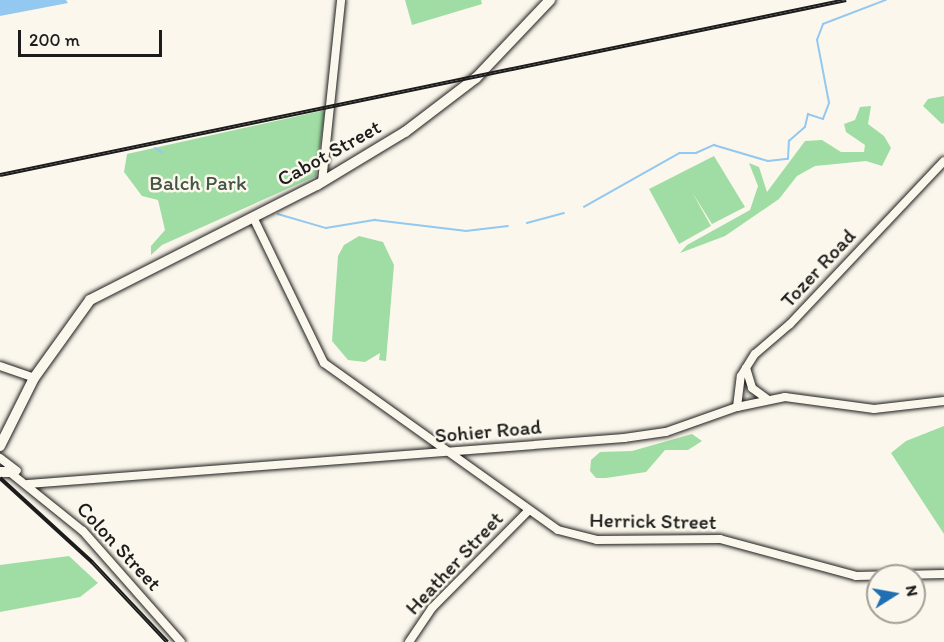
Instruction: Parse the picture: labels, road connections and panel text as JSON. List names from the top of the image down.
{
  "streets": {
    "highway": ["Cabot Street"],
    "main road": [
      "Tozer Road",
      "Sohier Road",
      "Herrick Street",
      "Colon Street",
      "Heather Street"
    ]
  },
  "crossings": [
    ["Cabot Street", "Herrick Street"],
    ["Sohier Road", "Herrick Street"],
    ["Sohier Road", "Colon Street"],
    ["Herrick Street", "Heather Street"]
  ],
  "parks": ["Balch Park"],
  "scale_bar": "200 m",
  "north": "right"
}
